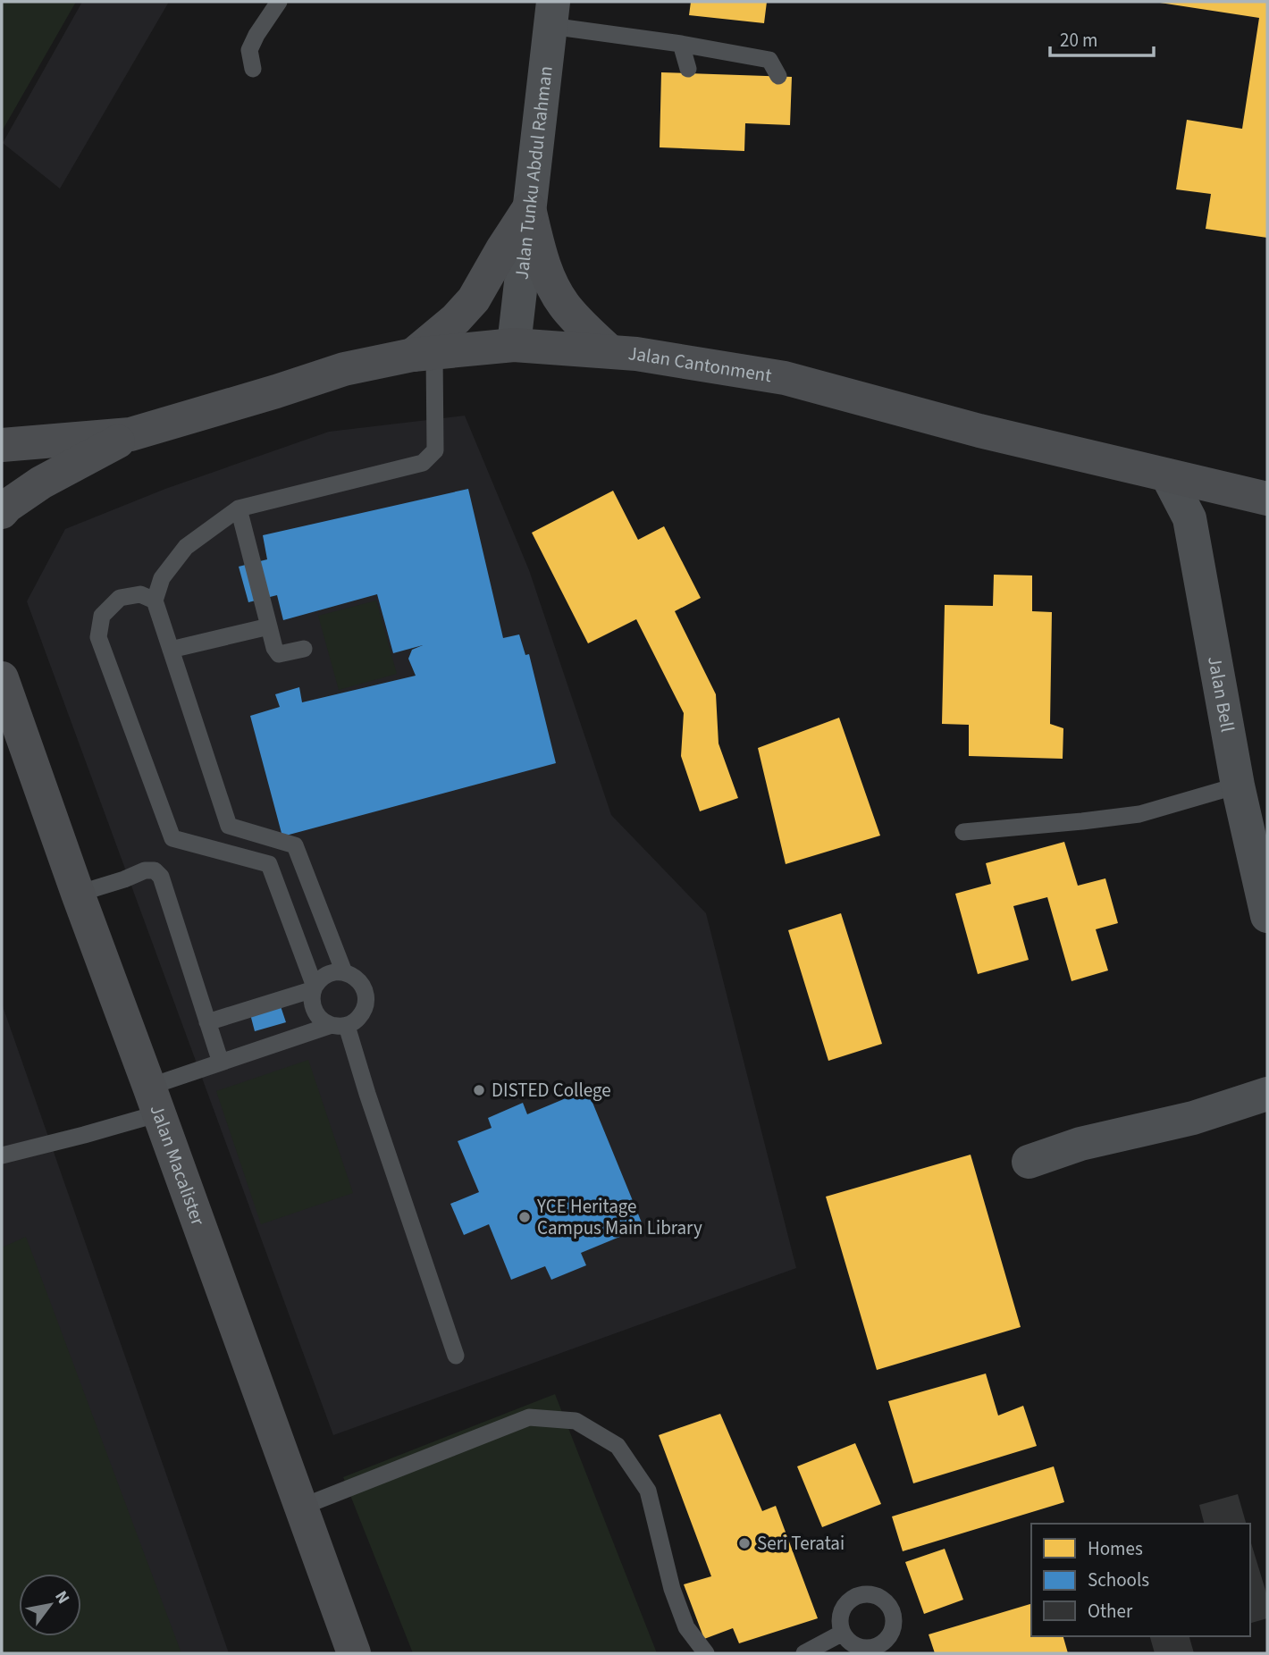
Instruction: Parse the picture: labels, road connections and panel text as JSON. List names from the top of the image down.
{
  "streets": {
    "main road": ["Jalan Cantonment", "Jalan Macalister"],
    "street": ["Jalan Tunku Abdul Rahman", "Jalan Bell"]
  },
  "crossings": [
    ["Jalan Tunku Abdul Rahman", "Jalan Cantonment"],
    ["Jalan Cantonment", "Jalan Bell"]
  ],
  "places": ["DISTED College", "YCE Heritage Campus Main Library", "Seri Teratai"],
  "legend": ["Homes", "Schools", "Other"],
  "scale_bar": "20 m",
  "north": "top right"
}
